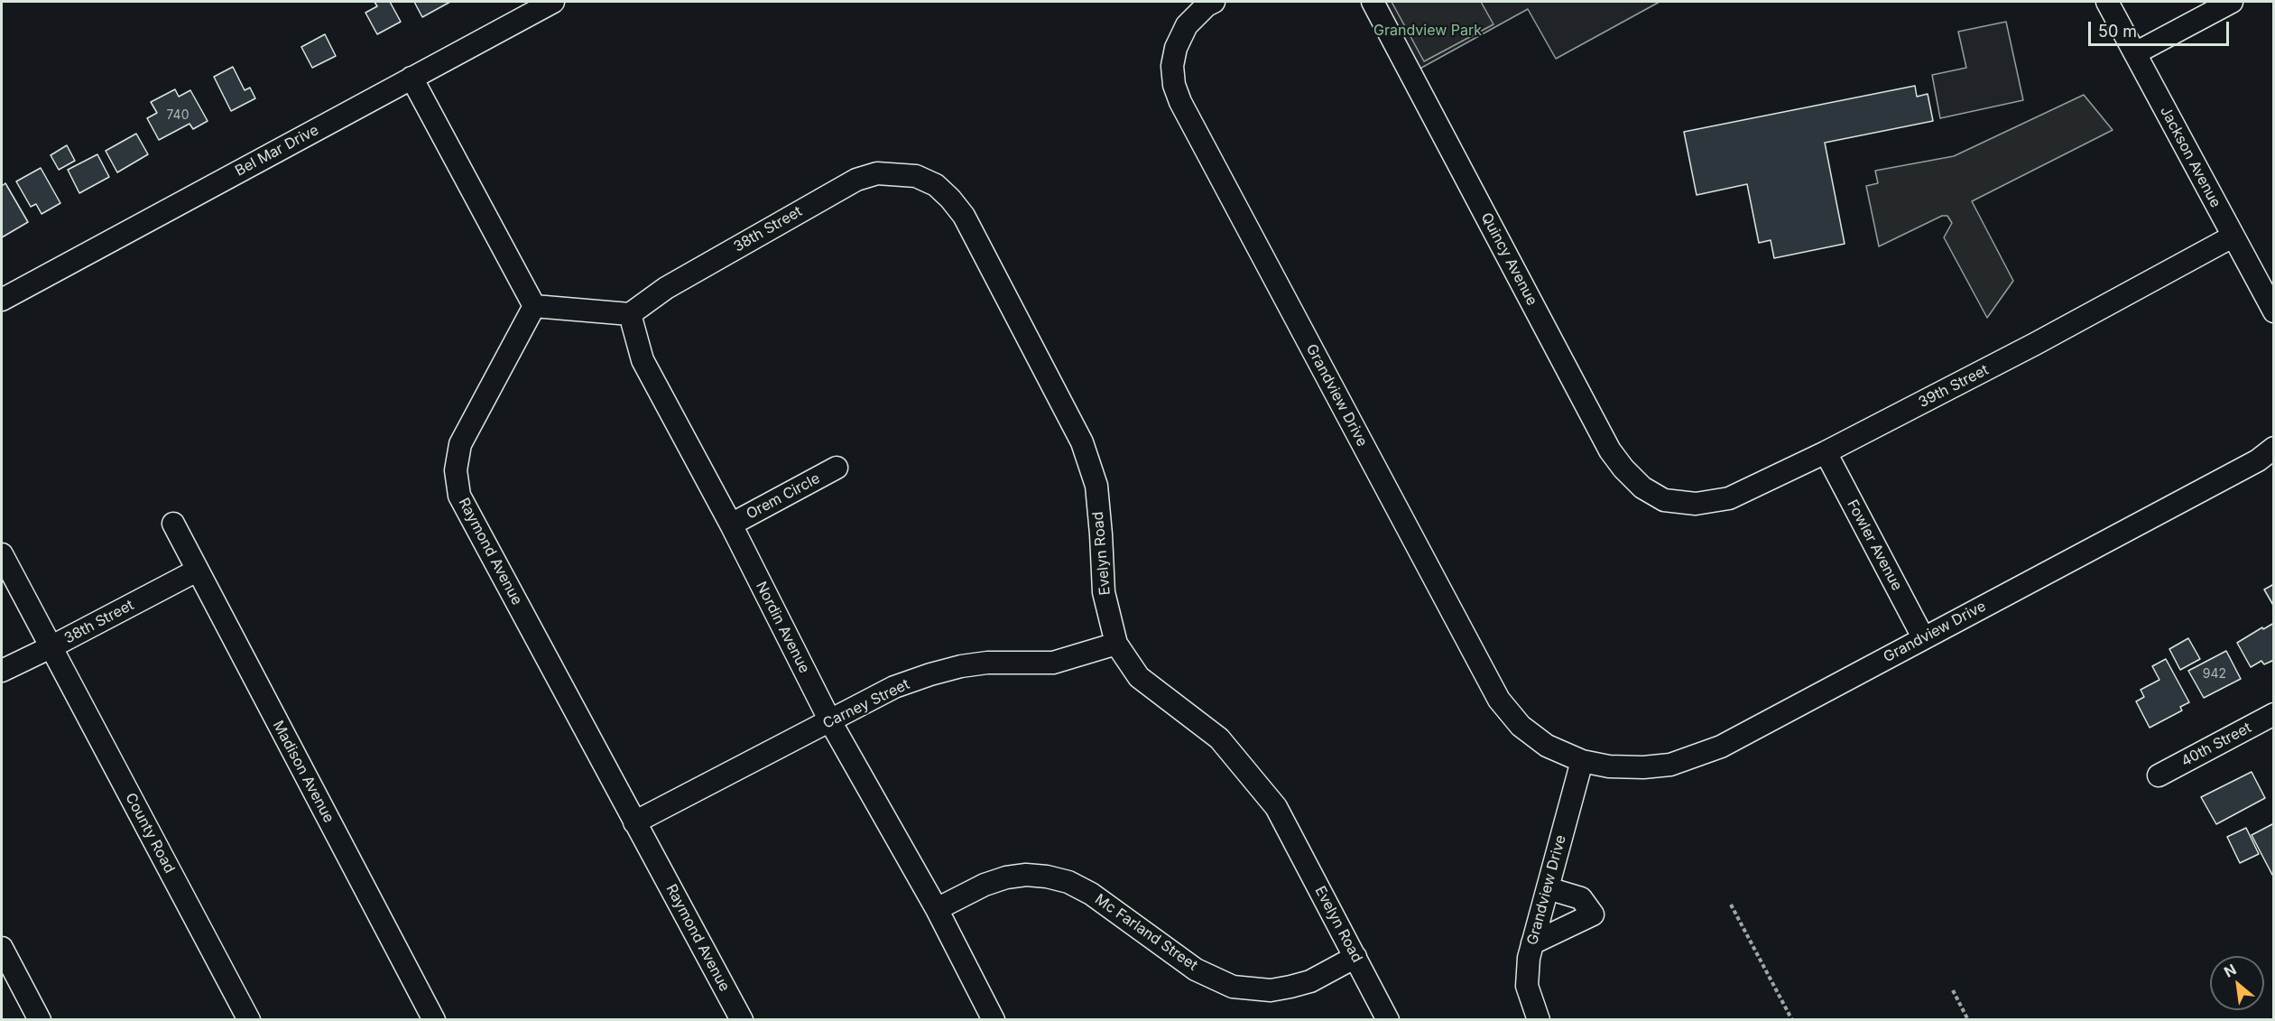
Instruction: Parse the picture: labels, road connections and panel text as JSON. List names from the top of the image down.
{
  "streets": {
    "street": [
      "Bel Mar Drive",
      "Jackson Avenue",
      "38th Street",
      "Quincy Avenue",
      "39th Street",
      "Grandview Drive",
      "Orem Circle",
      "Fowler Avenue",
      "Raymond Avenue",
      "Evelyn Road",
      "Nordin Avenue",
      "Carney Street",
      "40th Street",
      "Madison Avenue",
      "County Road",
      "Mc Farland Street"
    ]
  },
  "crossings": [
    ["Jackson Avenue", "39th Street"],
    ["38th Street", "Evelyn Road"],
    ["38th Street", "Nordin Avenue"],
    ["38th Street", "Madison Avenue"],
    ["38th Street", "County Road"],
    ["Quincy Avenue", "39th Street"],
    ["39th Street", "Fowler Avenue"],
    ["Grandview Drive", "Fowler Avenue"],
    ["Orem Circle", "Nordin Avenue"],
    ["Raymond Avenue", "Carney Street"],
    ["Evelyn Road", "Carney Street"],
    ["Evelyn Road", "Mc Farland Street"],
    ["Nordin Avenue", "Carney Street"],
    ["Nordin Avenue", "Mc Farland Street"]
  ],
  "parks": ["Grandview Park"],
  "house_numbers": ["740", "942"],
  "scale_bar": "50 m",
  "north": "top left"
}
